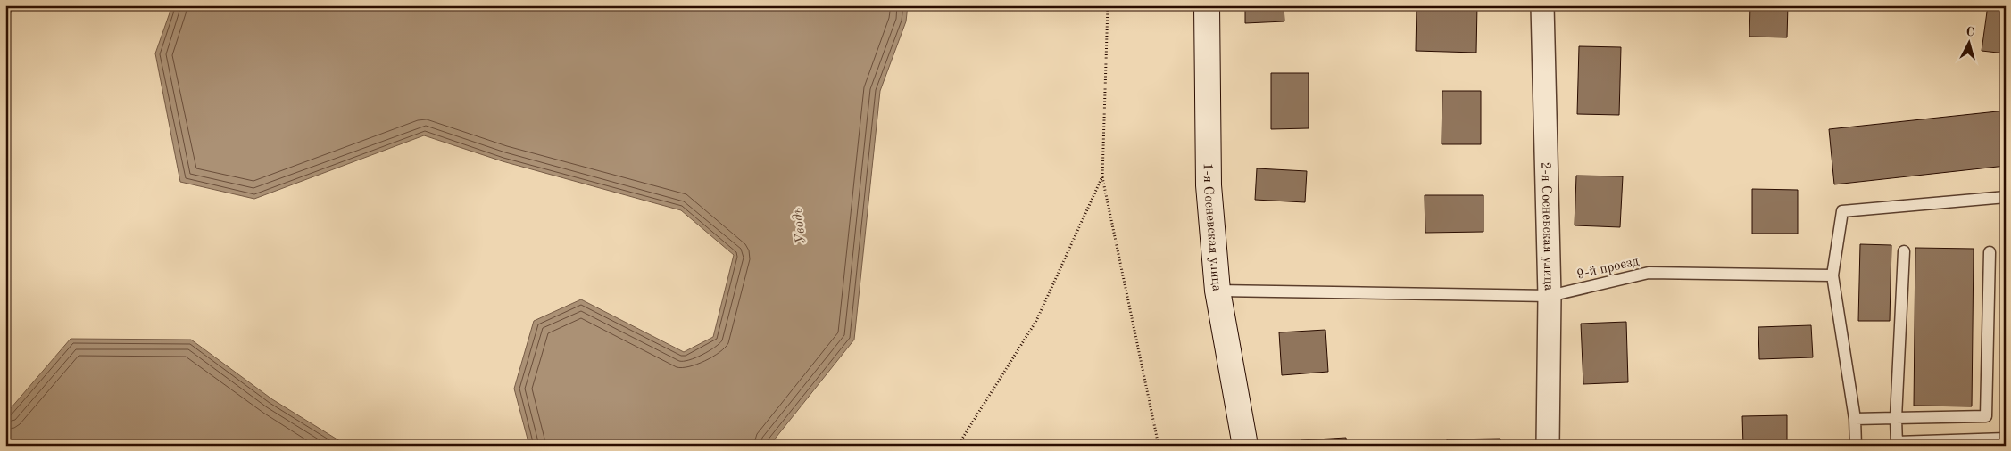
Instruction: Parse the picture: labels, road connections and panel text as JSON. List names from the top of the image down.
{
  "streets": {
    "main road": ["1-я Сосневская улица"],
    "street": ["2-я Сосневская улица"],
    "lane": ["9-й проезд"]
  },
  "crossings": [
    ["2-я Сосневская улица", "9-й проезд"],
    ["1-я Сосневская улица", "9-й проезд"]
  ],
  "water": ["Уводь"],
  "north": "top"
}
